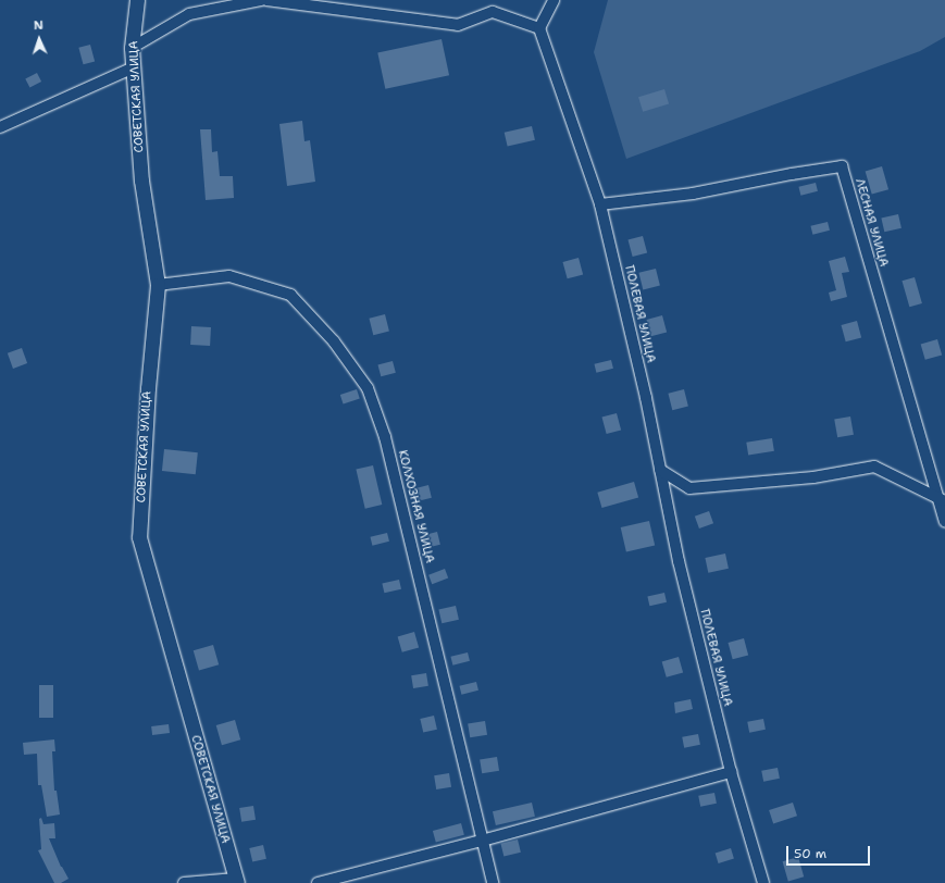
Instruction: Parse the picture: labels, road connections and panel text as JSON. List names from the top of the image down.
{
  "streets": {
    "street": [
      "СОВЕТСКАЯ УЛИЦА",
      "ЛЕСНАЯ УЛИЦА",
      "ПОЛЕВАЯ УЛИЦА",
      "КОЛХОЗНАЯ УЛИЦА"
    ]
  },
  "crossings": [
    ["СОВЕТСКАЯ УЛИЦА", "КОЛХОЗНАЯ УЛИЦА"],
    ["ЛЕСНАЯ УЛИЦА", "ПОЛЕВАЯ УЛИЦА"]
  ],
  "scale_bar": "50 m",
  "north": "top"
}
